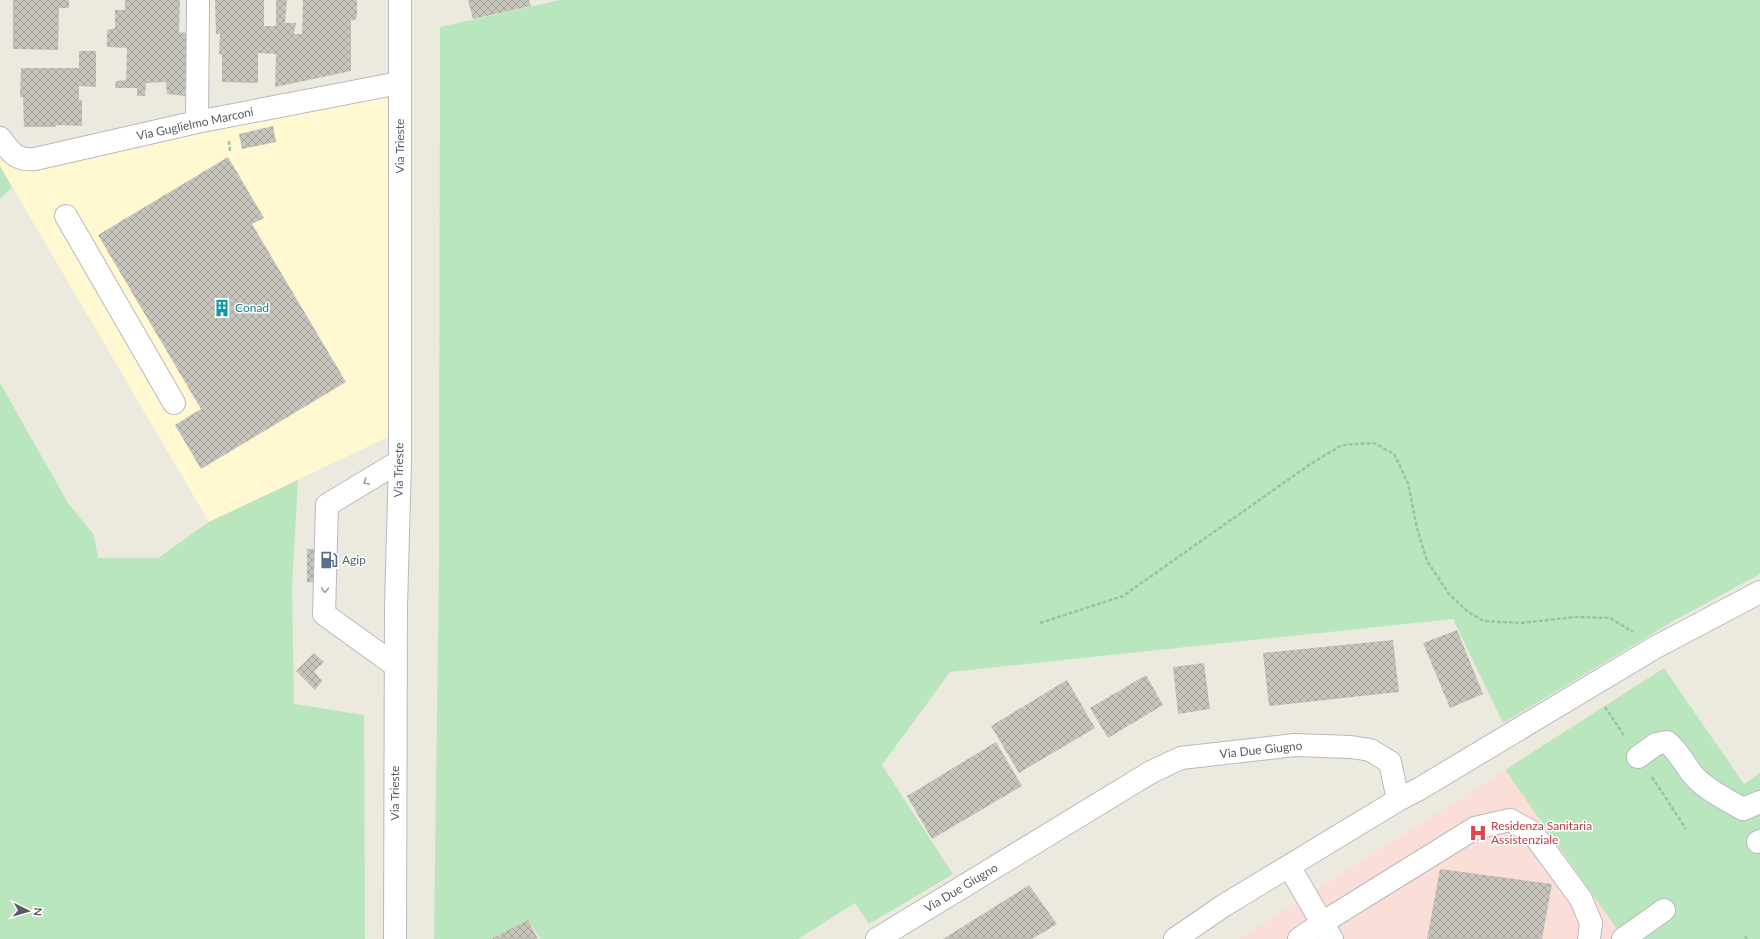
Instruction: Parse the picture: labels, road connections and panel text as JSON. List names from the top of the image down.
{
  "streets": {
    "street": ["Via Guglielmo Marconi", "Via Trieste", "Via Due Giugno"]
  },
  "crossings": [
    ["Via Guglielmo Marconi", "Via Trieste"]
  ],
  "places": {
    "building": ["Conad"],
    "fuel station": ["Agip"],
    "hospital": ["Residenza Sanitaria Assistenziale"]
  },
  "north": "right"
}
